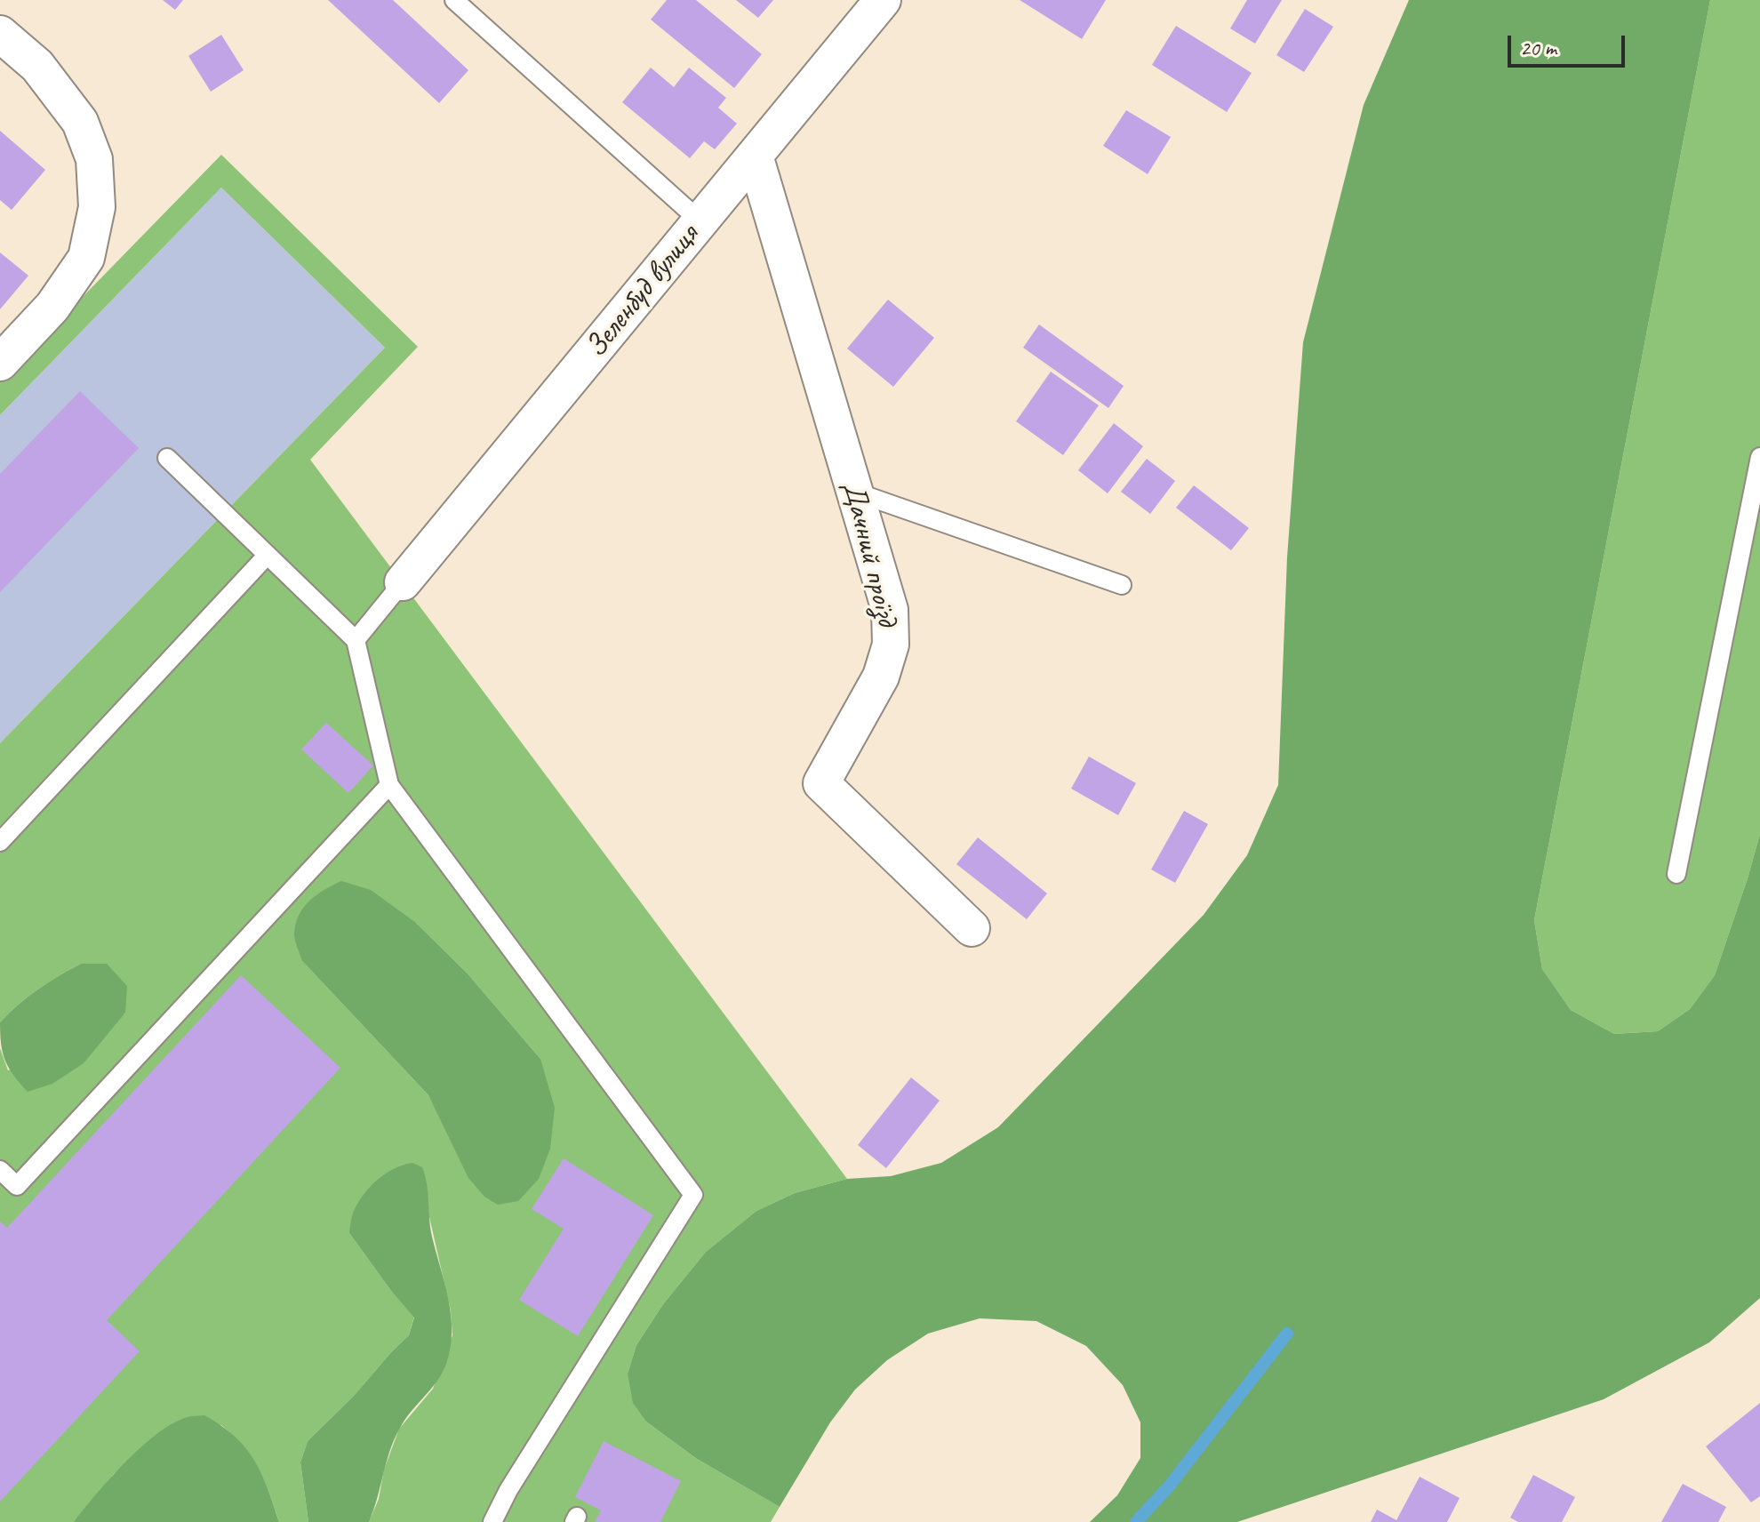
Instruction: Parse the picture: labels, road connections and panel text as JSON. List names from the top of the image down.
{
  "streets": {
    "street": ["Зеленбуд вулиця", "Дачний проїзд"]
  },
  "crossings": [
    ["Зеленбуд вулиця", "Дачний проїзд"]
  ],
  "scale_bar": "20 m"
}
